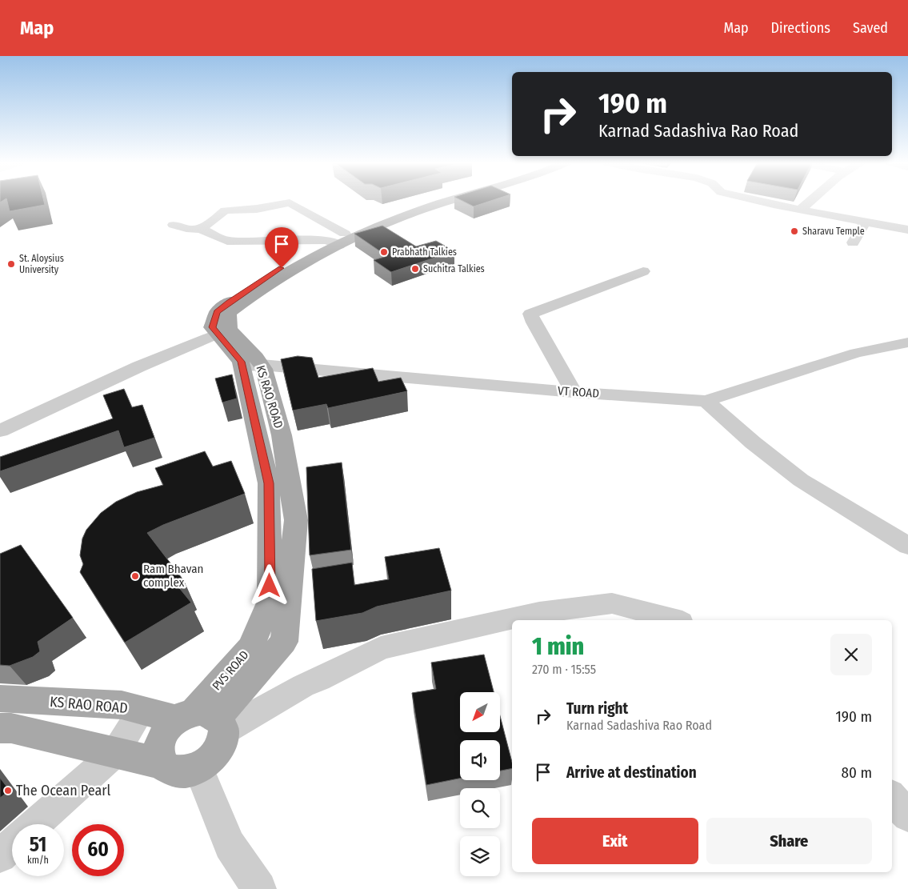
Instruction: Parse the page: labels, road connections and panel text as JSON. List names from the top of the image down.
{
  "streets": {
    "main road": ["KS RAO ROAD", "PVS ROAD"],
    "street": ["VT ROAD"]
  },
  "crossings": [
    ["VT ROAD", "KS RAO ROAD"],
    ["VT ROAD", "PVS ROAD"],
    ["KS RAO ROAD", "PVS ROAD"]
  ],
  "places": [
    "Sharavu Temple",
    "Prabhath Talkies",
    "St. Aloysius University",
    "Suchitra Talkies",
    "Ram Bhavan complex",
    "The Ocean Pearl"
  ],
  "north": "bottom left",
  "page": {
    "header": "Map",
    "nav": ["Map", "Directions", "Saved"],
    "turn": ["190 m", "Karnad Sadashiva Rao Road"],
    "heading": ["1 min", "270 m · 15:55"],
    "list": [
      {
        "name": "Turn right",
        "note": "Karnad Sadashiva Rao Road",
        "value": "190 m"
      },
      {
        "name": "Arrive at destination",
        "value": "80 m"
      }
    ],
    "buttons": ["Exit", "Share"],
    "speed": "51 km/h",
    "limit": "60"
  }
}
